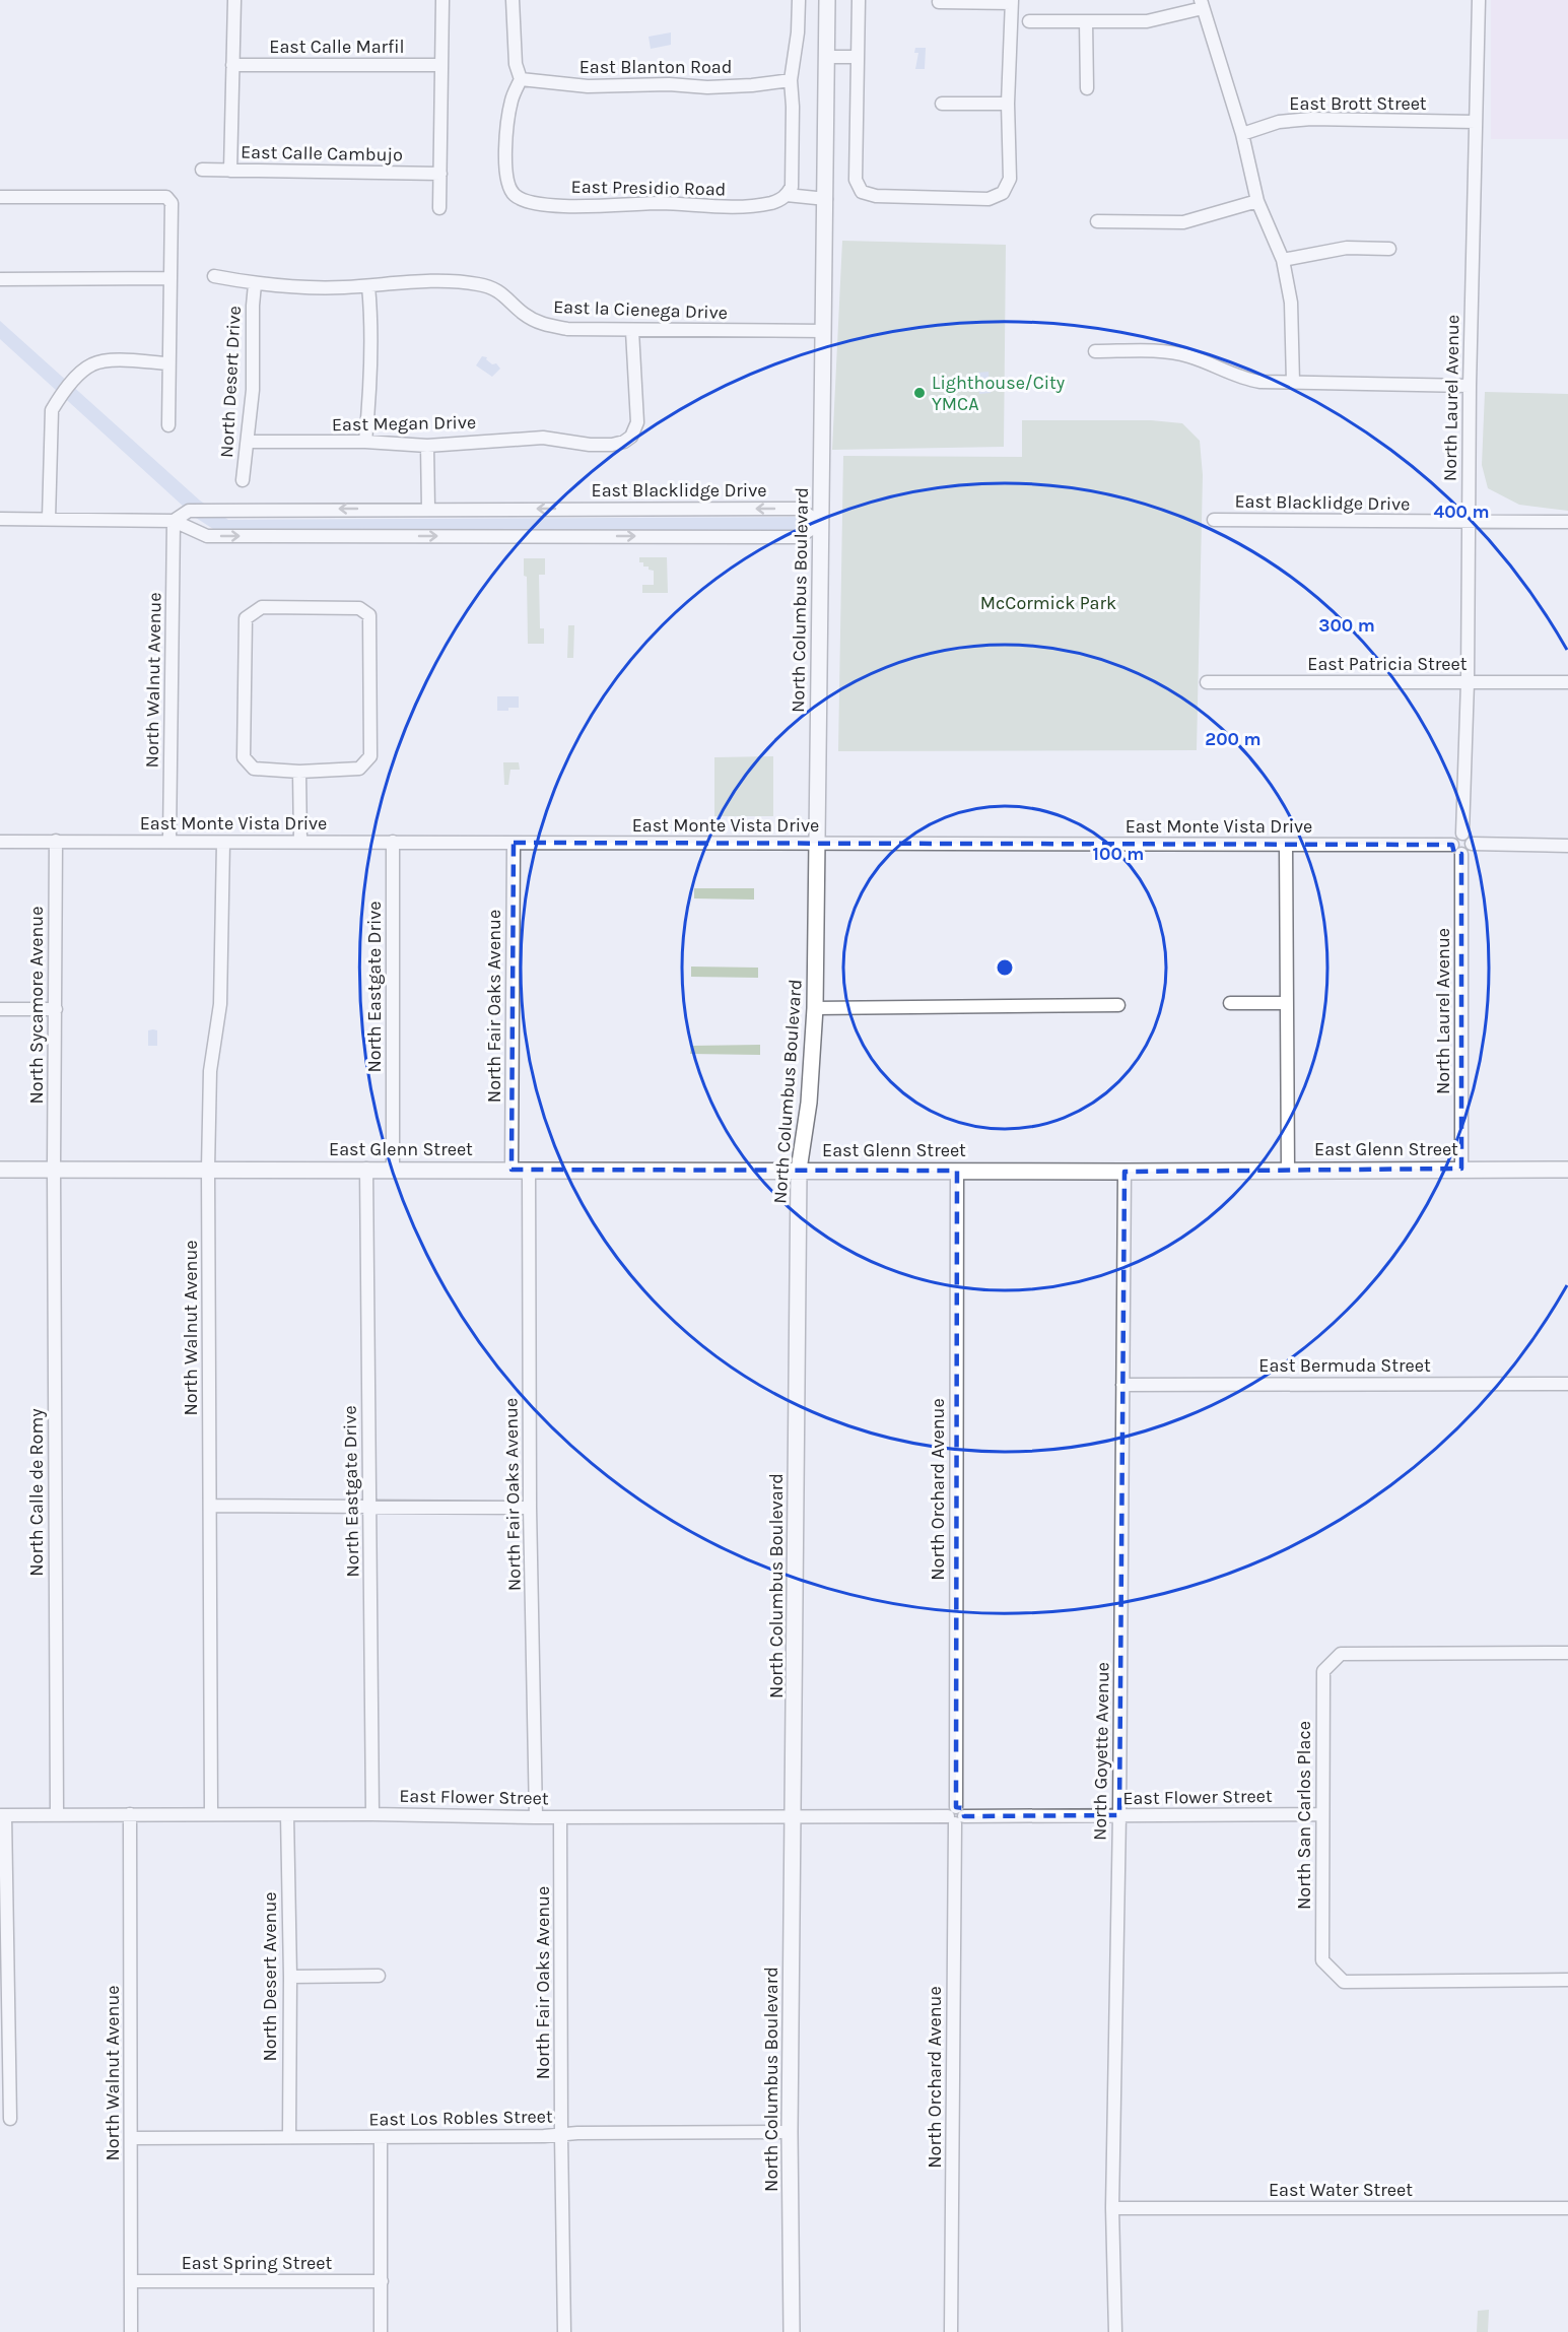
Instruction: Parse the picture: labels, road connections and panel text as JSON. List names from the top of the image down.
{
  "streets": {
    "street": [
      "East Calle Marfil",
      "East Blanton Road",
      "East Brott Street",
      "East Calle Cambujo",
      "East Presidio Road",
      "East la Cienega Drive",
      "North Desert Drive",
      "North Laurel Avenue",
      "East Megan Drive",
      "East Blacklidge Drive",
      "North Columbus Boulevard",
      "East Patricia Street",
      "North Walnut Avenue",
      "East Monte Vista Drive",
      "North Eastgate Drive",
      "North Sycamore Avenue",
      "North Fair Oaks Avenue",
      "East Glenn Street",
      "East Bermuda Street",
      "North Orchard Avenue",
      "North Calle de Romy",
      "North Goyette Avenue",
      "East Flower Street",
      "North San Carlos Place",
      "North Desert Avenue",
      "East Los Robles Street",
      "East Water Street",
      "East Spring Street"
    ]
  },
  "crossings": [
    ["East Blanton Road", "East Presidio Road"],
    ["East Brott Street", "North Laurel Avenue"],
    ["East la Cienega Drive", "North Desert Drive"],
    ["East la Cienega Drive", "East Megan Drive"],
    ["East la Cienega Drive", "North Columbus Boulevard"],
    ["North Desert Drive", "East Megan Drive"],
    ["North Laurel Avenue", "East Blacklidge Drive"],
    ["North Laurel Avenue", "East Patricia Street"],
    ["North Laurel Avenue", "East Monte Vista Drive"],
    ["North Laurel Avenue", "East Glenn Street"],
    ["East Blacklidge Drive", "North Columbus Boulevard"],
    ["East Blacklidge Drive", "North Walnut Avenue"],
    ["North Columbus Boulevard", "East Monte Vista Drive"],
    ["North Columbus Boulevard", "East Glenn Street"],
    ["North Columbus Boulevard", "East Flower Street"],
    ["North Columbus Boulevard", "East Los Robles Street"],
    ["North Walnut Avenue", "East Monte Vista Drive"],
    ["North Walnut Avenue", "East Glenn Street"],
    ["North Walnut Avenue", "East Flower Street"],
    ["North Walnut Avenue", "East Los Robles Street"],
    ["North Walnut Avenue", "East Spring Street"],
    ["East Monte Vista Drive", "North Eastgate Drive"],
    ["East Monte Vista Drive", "North Sycamore Avenue"],
    ["East Monte Vista Drive", "North Fair Oaks Avenue"],
    ["North Eastgate Drive", "East Glenn Street"],
    ["North Eastgate Drive", "East Flower Street"],
    ["North Sycamore Avenue", "East Glenn Street"],
    ["North Sycamore Avenue", "North Calle de Romy"],
    ["North Fair Oaks Avenue", "East Glenn Street"],
    ["North Fair Oaks Avenue", "East Flower Street"],
    ["North Fair Oaks Avenue", "East Los Robles Street"],
    ["East Glenn Street", "North Orchard Avenue"],
    ["East Glenn Street", "North Calle de Romy"],
    ["East Glenn Street", "North Goyette Avenue"],
    ["East Bermuda Street", "North Goyette Avenue"],
    ["North Orchard Avenue", "East Flower Street"],
    ["North Calle de Romy", "East Flower Street"],
    ["North Goyette Avenue", "East Flower Street"],
    ["North Goyette Avenue", "East Water Street"],
    ["East Flower Street", "North San Carlos Place"],
    ["East Flower Street", "North Desert Avenue"],
    ["North Desert Avenue", "East Los Robles Street"]
  ],
  "parks": ["McCormick Park"],
  "places": ["Lighthouse/City YMCA"],
  "rings": [
    "400 m",
    "300 m",
    "200 m",
    "100 m"
  ]
}
